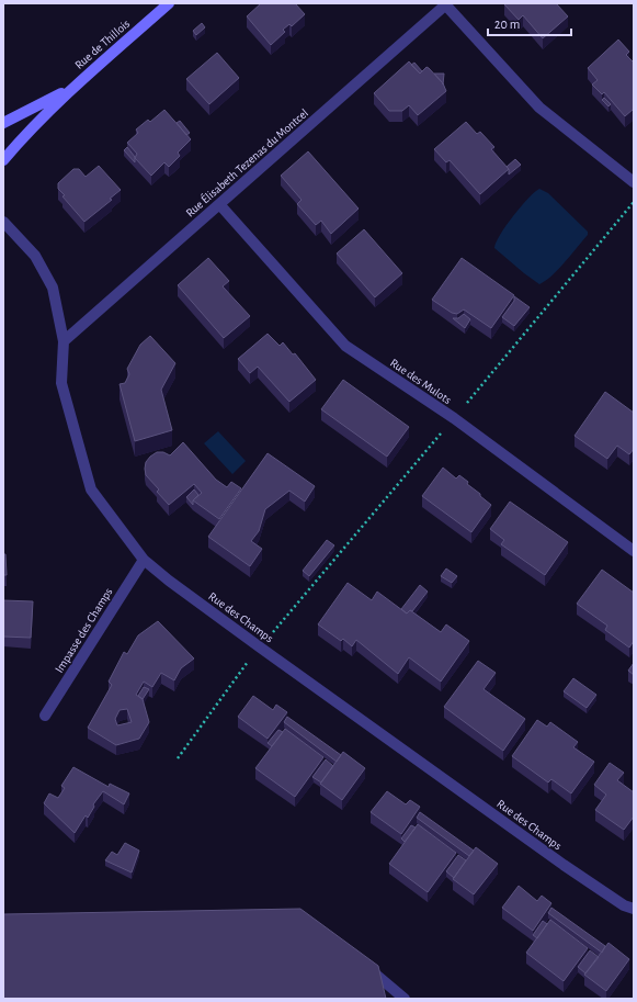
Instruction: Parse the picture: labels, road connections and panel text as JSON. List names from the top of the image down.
{
  "streets": {
    "street": [
      "Rue de Thillois",
      "Rue Élisabeth Tezenas du Montcel",
      "Rue des Mulots",
      "Rue des Champs",
      "Impasse des Champs"
    ]
  },
  "crossings": [
    ["Rue Élisabeth Tezenas du Montcel", "Rue des Mulots"],
    ["Rue Élisabeth Tezenas du Montcel", "Rue des Champs"],
    ["Rue des Champs", "Impasse des Champs"]
  ],
  "scale_bar": "20 m"
}
